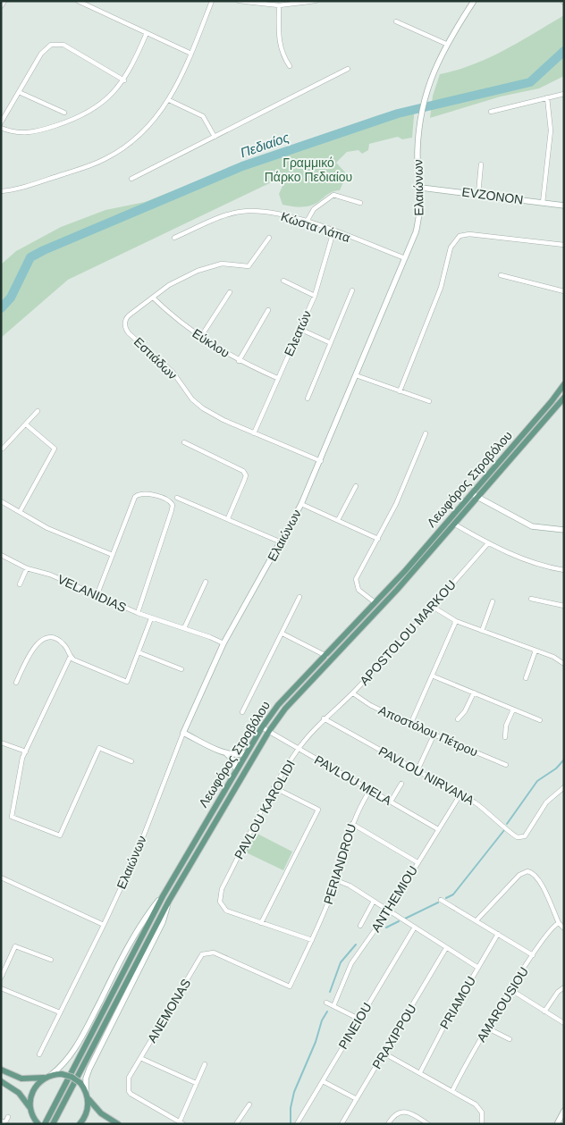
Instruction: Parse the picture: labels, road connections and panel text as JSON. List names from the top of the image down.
{
  "streets": {
    "main road": ["Ελαιώνων", "EVZONON", "Λεωφόρος Στροβόλου"],
    "street": [
      "Κώστα Λάπα",
      "Ελεατών",
      "Εύκλου",
      "Εστιάδων",
      "VELANIDIAS",
      "APOSTOLOU MARKOU",
      "Αποστόλου Πέτρου",
      "PAVLOU NIRVANA",
      "PAVLOU MELA",
      "PAVLOU KAROLIDI",
      "PERIANDROU",
      "ANTHEMIOU",
      "PRIAMOU",
      "AMAROUSIOU",
      "ANEMONAS",
      "PINEIOU",
      "PRAXIPPOU"
    ]
  },
  "crossings": [
    ["Ελαιώνων", "EVZONON"],
    ["Ελαιώνων", "Κώστα Λάπα"],
    ["Ελαιώνων", "Εστιάδων"],
    ["Ελαιώνων", "VELANIDIAS"],
    ["Κώστα Λάπα", "Ελεατών"],
    ["Ελεατών", "Εύκλου"],
    ["Ελεατών", "Εστιάδων"],
    ["Εύκλου", "Εστιάδων"],
    ["Λεωφόρος Στροβόλου", "PAVLOU MELA"],
    ["APOSTOLOU MARKOU", "Αποστόλου Πέτρου"],
    ["APOSTOLOU MARKOU", "PAVLOU NIRVANA"],
    ["APOSTOLOU MARKOU", "PAVLOU KAROLIDI"],
    ["PAVLOU NIRVANA", "PAVLOU KAROLIDI"],
    ["PAVLOU NIRVANA", "ANTHEMIOU"],
    ["PAVLOU MELA", "PAVLOU KAROLIDI"],
    ["PAVLOU MELA", "PERIANDROU"],
    ["PAVLOU MELA", "ANTHEMIOU"],
    ["PERIANDROU", "ANEMONAS"]
  ],
  "water": ["Πεδιαίος"],
  "parks": ["Γραμμικό Πάρκο Πεδιαίου"]
}
